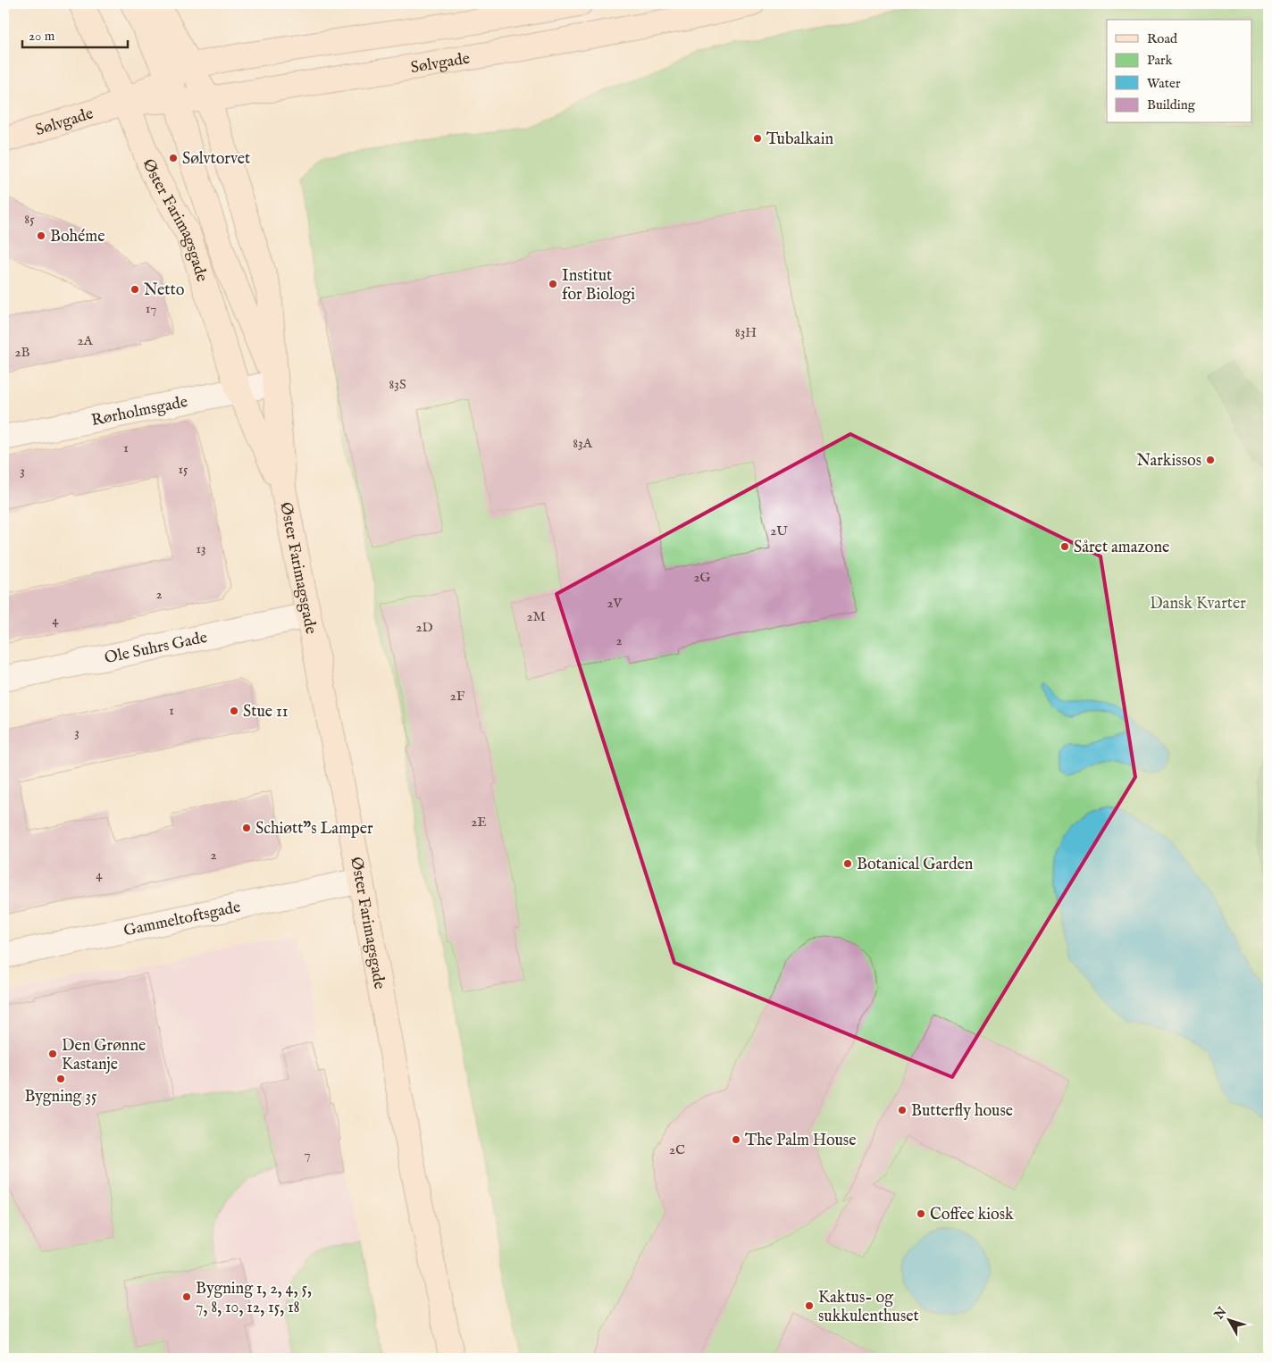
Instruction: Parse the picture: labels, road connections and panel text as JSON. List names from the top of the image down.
{
  "streets": {
    "street": [
      "Sølvgade",
      "Øster Farimagsgade",
      "Rørholmsgade",
      "Ole Suhrs Gade",
      "Gammeltoftsgade"
    ]
  },
  "crossings": [
    ["Sølvgade", "Øster Farimagsgade"],
    ["Øster Farimagsgade", "Rørholmsgade"],
    ["Øster Farimagsgade", "Ole Suhrs Gade"],
    ["Øster Farimagsgade", "Gammeltoftsgade"]
  ],
  "parks": ["Dansk Kvarter"],
  "places": [
    "Tubalkain",
    "Sølvtorvet",
    "Bohéme",
    "Institut for Biologi",
    "Netto",
    "Narkissos",
    "Såret amazone",
    "Stue 11",
    "Schiøtt\"s Lamper",
    "Botanical Garden",
    "Den Grønne Kastanje",
    "Bygning 35",
    "Butterfly house",
    "The Palm House",
    "Coffee kiosk",
    "Bygning 1, 2, 4, 5, 7, 8, 10, 12, 15, 18",
    "Kaktus- og sukkulenthuset"
  ],
  "house_numbers": [
    "85",
    "17",
    "83H",
    "2A",
    "2B",
    "83S",
    "83A",
    "1",
    "15",
    "3",
    "2U",
    "13",
    "2G",
    "2",
    "2V",
    "2M",
    "4",
    "2D",
    "2",
    "2F",
    "1",
    "3",
    "2E",
    "2",
    "4",
    "2C",
    "7"
  ],
  "legend": [
    "Road",
    "Park",
    "Water",
    "Building"
  ],
  "scale_bar": "20 m",
  "north": "top left"
}
